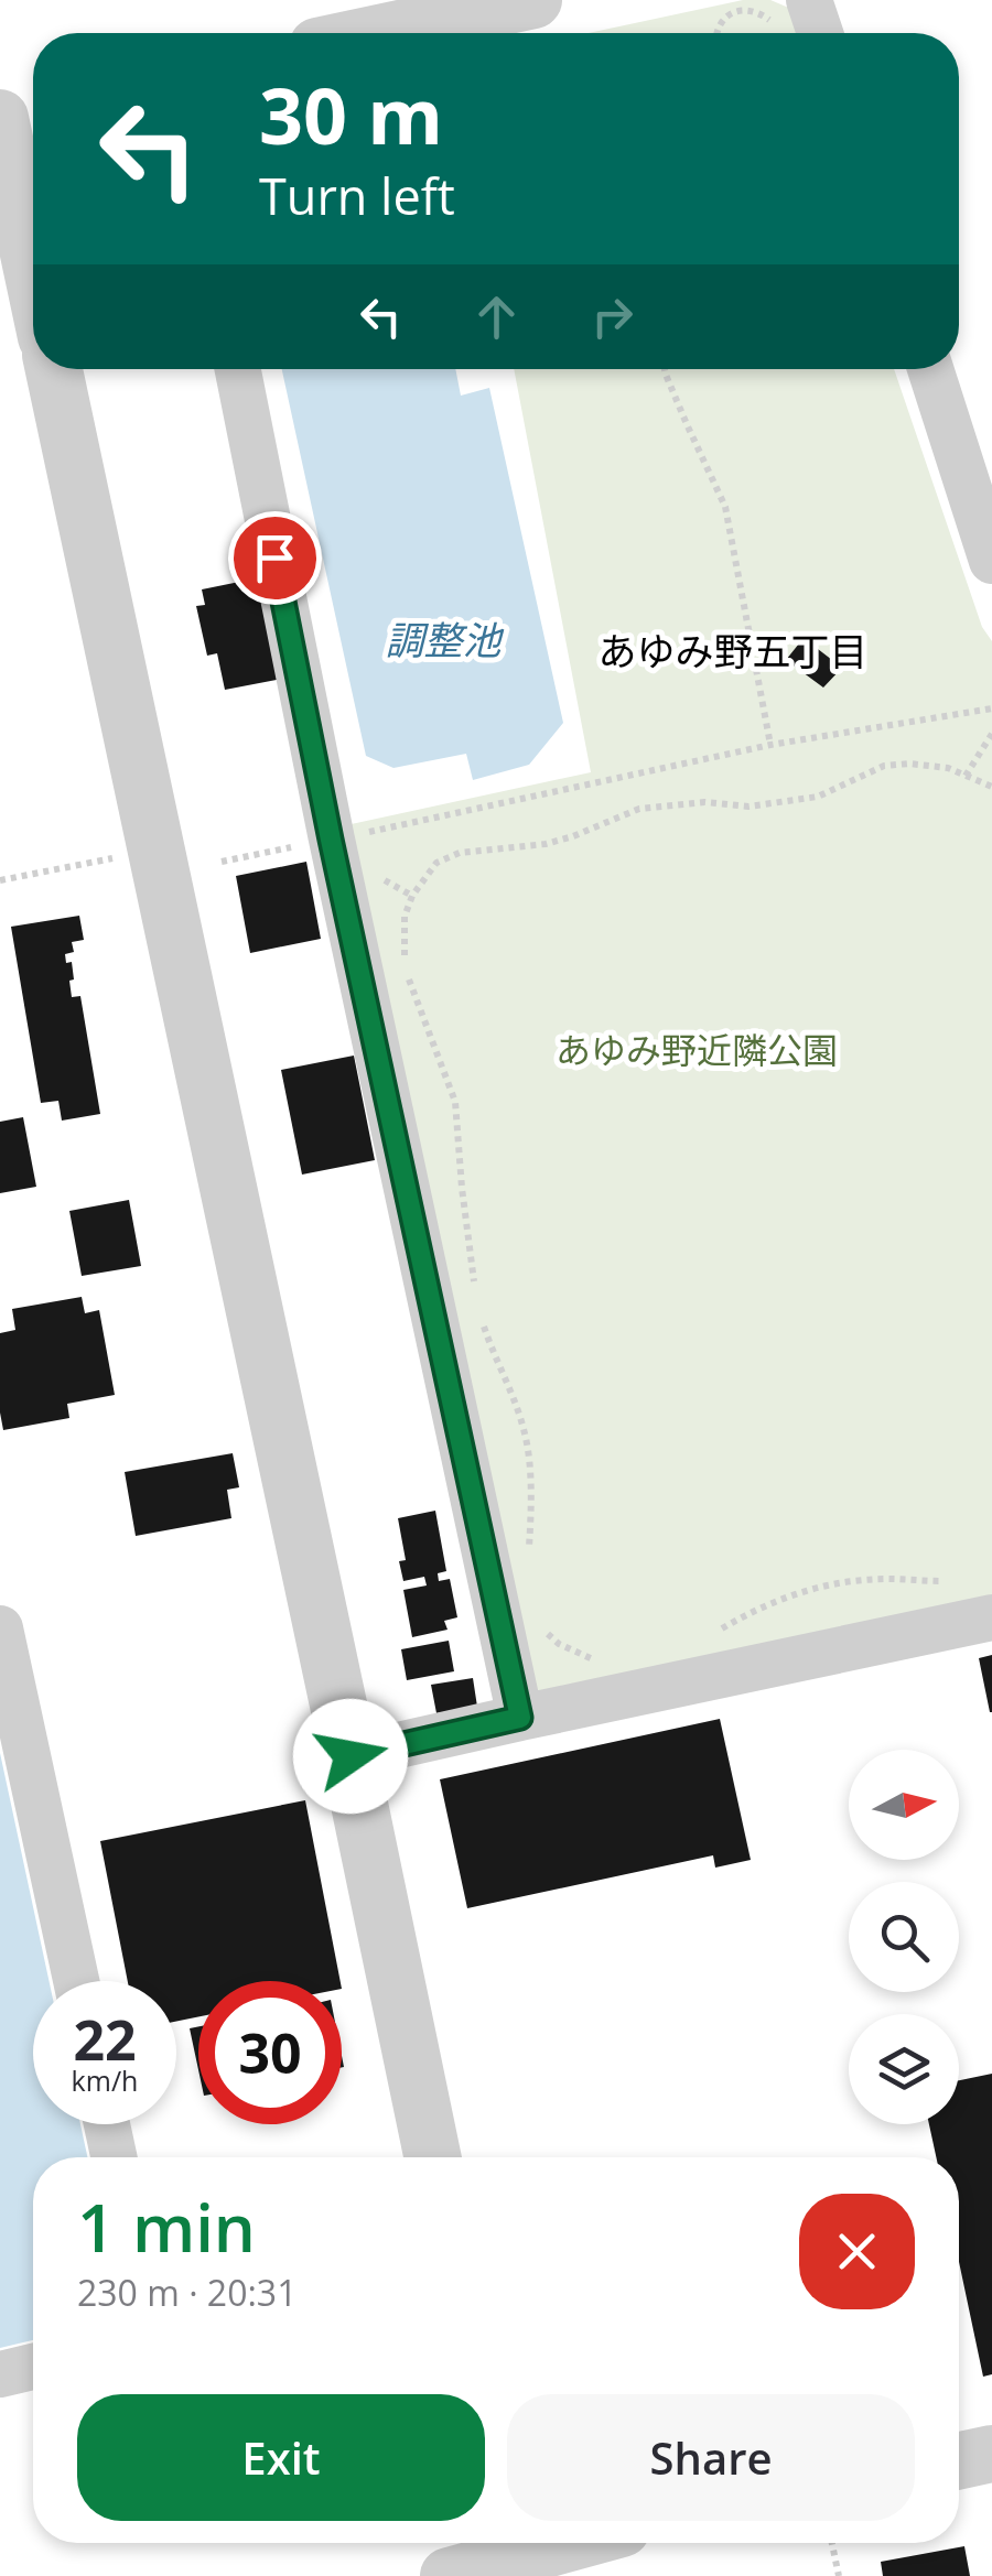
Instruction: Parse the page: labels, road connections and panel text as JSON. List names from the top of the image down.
{
  "districts": ["あゆみ野五丁目"],
  "water": ["調整池"],
  "parks": ["あゆみ野近隣公園"],
  "north": "right",
  "page": {
    "turn": ["30 m", "Turn left"],
    "speed": "22 km/h",
    "limit": "30",
    "heading": ["1 min", "230 m · 20:31"],
    "buttons": ["Exit", "Share"]
  }
}
